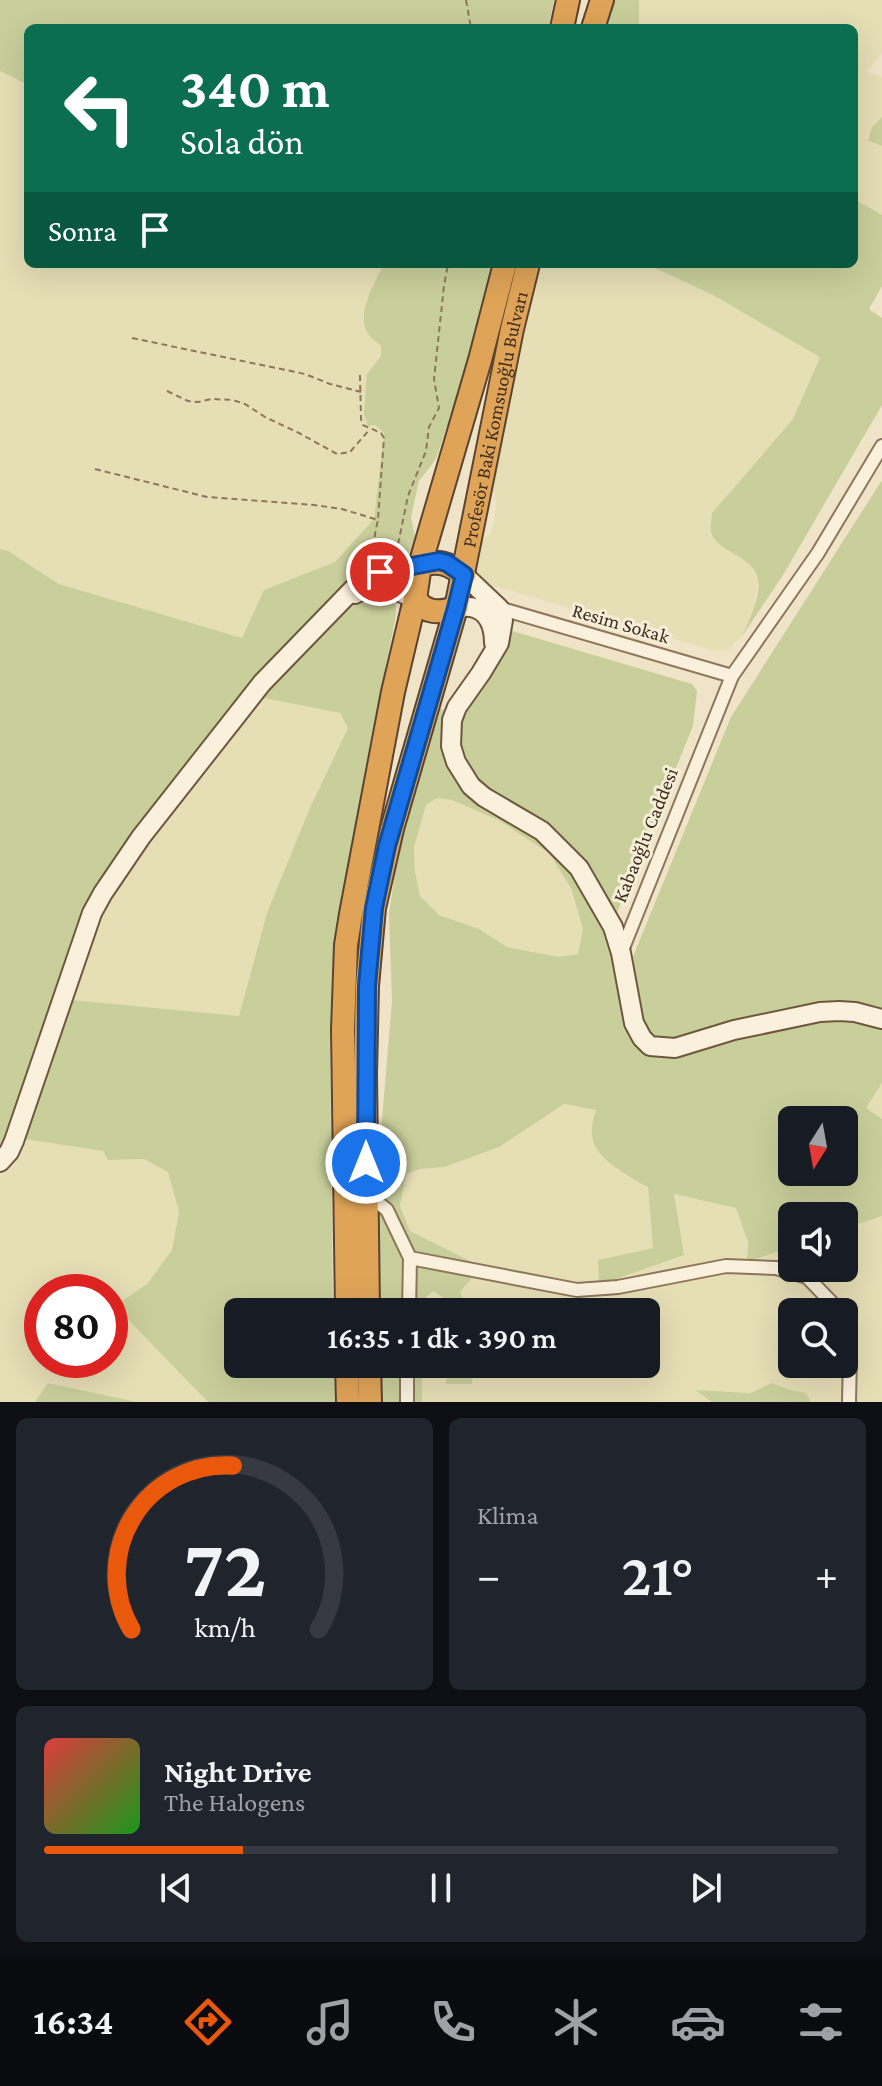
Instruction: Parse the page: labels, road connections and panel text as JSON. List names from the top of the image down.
{
  "streets": {
    "highway": ["Profesör Baki Komsuoğlu Bulvarı"],
    "street": ["Resim Sokak", "Kabaoğlu Caddesi"]
  },
  "crossings": [
    ["Resim Sokak", "Kabaoğlu Caddesi"]
  ],
  "north": "bottom",
  "page": {
    "turn": ["340 m", "Sola dön"],
    "then": "Sonra",
    "limit": "80",
    "trip": "16:35 · 1 dk · 390 m",
    "tile": "Klima",
    "heat": ["−", "21°", "+"],
    "song": ["Night Drive", "The Halogens"],
    "tabs": "16:34",
    "gauge": ["72", "km/h"]
  }
}
